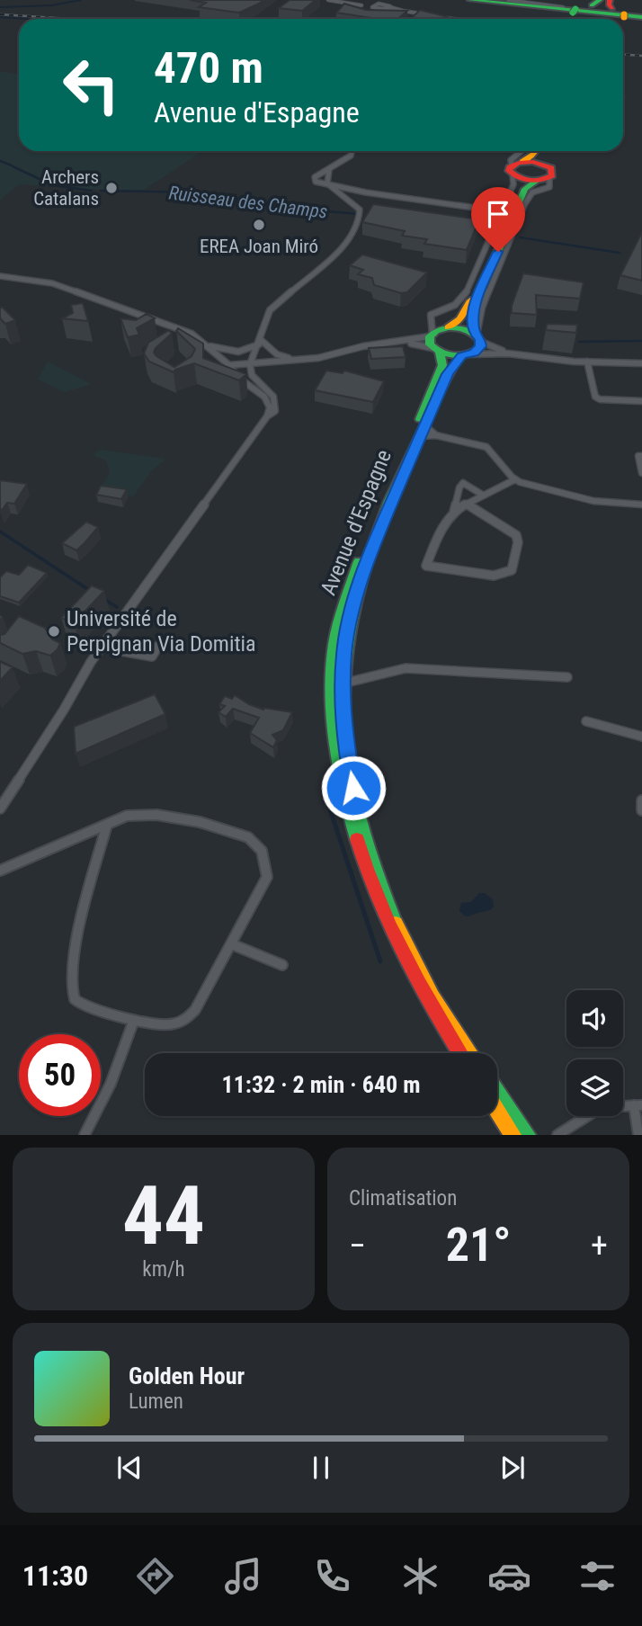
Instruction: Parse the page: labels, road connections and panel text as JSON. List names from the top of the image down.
{
  "streets": {
    "main road": ["Avenue d'Espagne"]
  },
  "water": ["Ruisseau des Champs"],
  "places": ["Archers Catalans", "EREA Joan Miró", "Université de Perpignan Via Domitia"],
  "page": {
    "turn": ["470 m", "Avenue d'Espagne"],
    "limit": "50",
    "trip": "11:32 · 2 min · 640 m",
    "tile": [
      ["44", "km/h"],
      "Climatisation"
    ],
    "heat": ["−", "21°", "+"],
    "song": ["Golden Hour", "Lumen"],
    "tabs": "11:30"
  }
}
